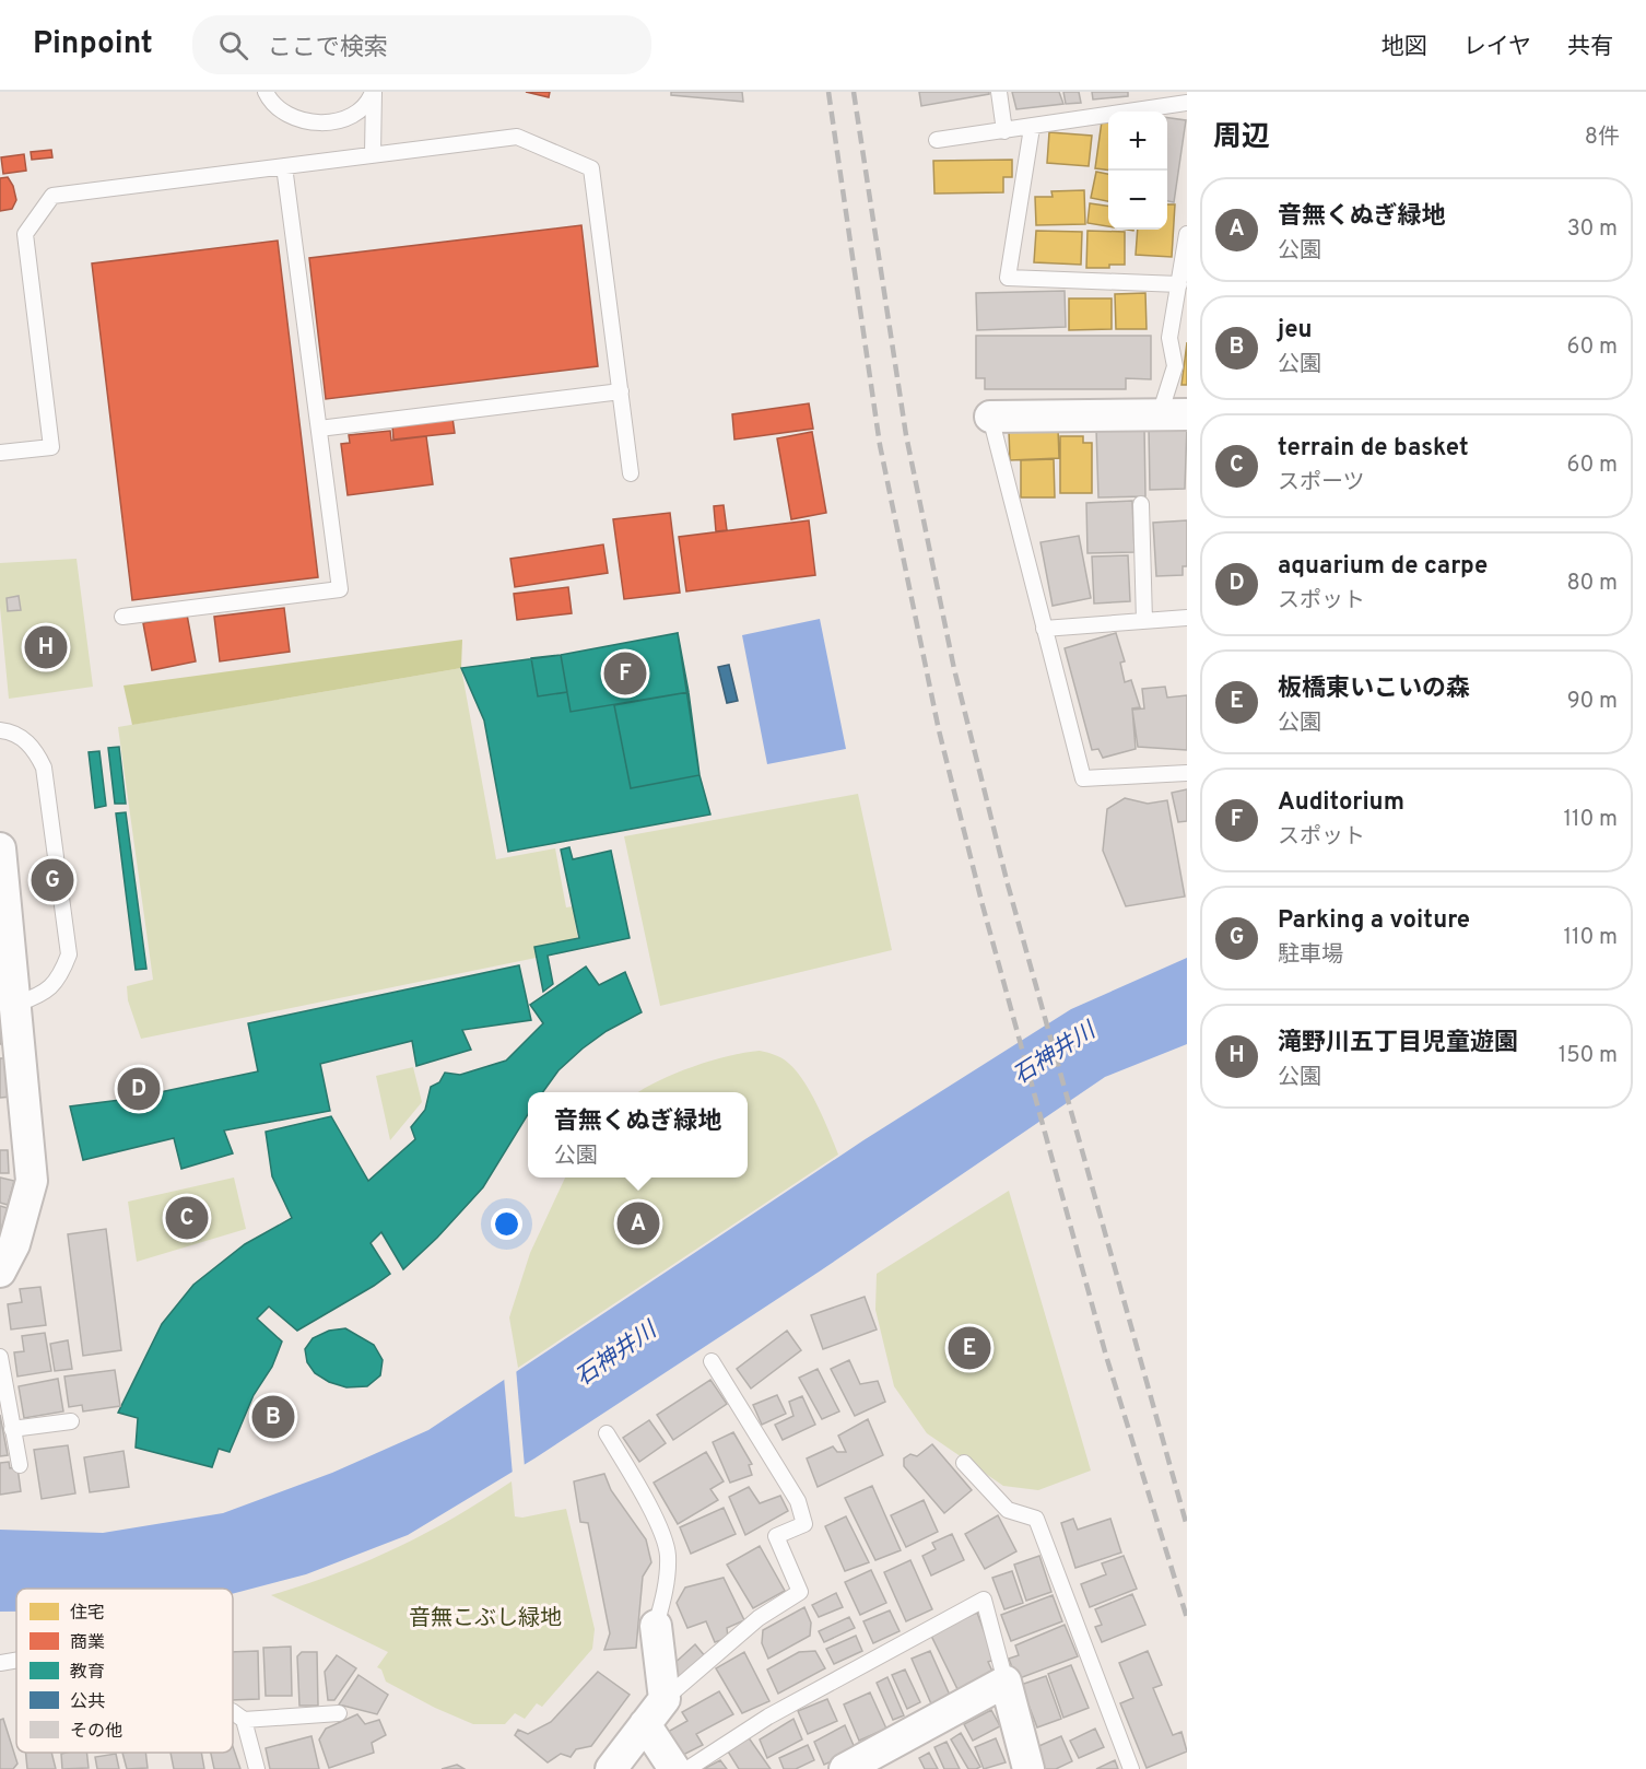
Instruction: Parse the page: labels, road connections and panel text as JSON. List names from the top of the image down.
{
  "water": ["石神井川"],
  "parks": ["音無こぶし緑地"],
  "legend": [
    "住宅",
    "商業",
    "教育",
    "公共",
    "その他"
  ],
  "page": {
    "header": "Pinpoint",
    "search": "ここで検索",
    "nav": ["地図", "レイヤ", "共有"],
    "heading": ["周辺", "8件"],
    "map_buttons": ["+", "−"],
    "list": [
      {
        "mark": "A",
        "name": "音無くぬぎ緑地",
        "note": "公園",
        "value": "30 m"
      },
      {
        "mark": "B",
        "name": "jeu",
        "note": "公園",
        "value": "60 m"
      },
      {
        "mark": "C",
        "name": "terrain de basket",
        "note": "スポーツ",
        "value": "60 m"
      },
      {
        "mark": "D",
        "name": "aquarium de carpe",
        "note": "スポット",
        "value": "80 m"
      },
      {
        "mark": "E",
        "name": "板橋東いこいの森",
        "note": "公園",
        "value": "90 m"
      },
      {
        "mark": "F",
        "name": "Auditorium",
        "note": "スポット",
        "value": "110 m"
      },
      {
        "mark": "G",
        "name": "Parking a voiture",
        "note": "駐車場",
        "value": "110 m"
      },
      {
        "mark": "H",
        "name": "滝野川五丁目児童遊園",
        "note": "公園",
        "value": "150 m"
      }
    ],
    "pins": [
      "H",
      "F",
      "G",
      "D",
      "C",
      "A",
      "E",
      "B"
    ],
    "popup": ["音無くぬぎ緑地", "公園"]
  }
}
